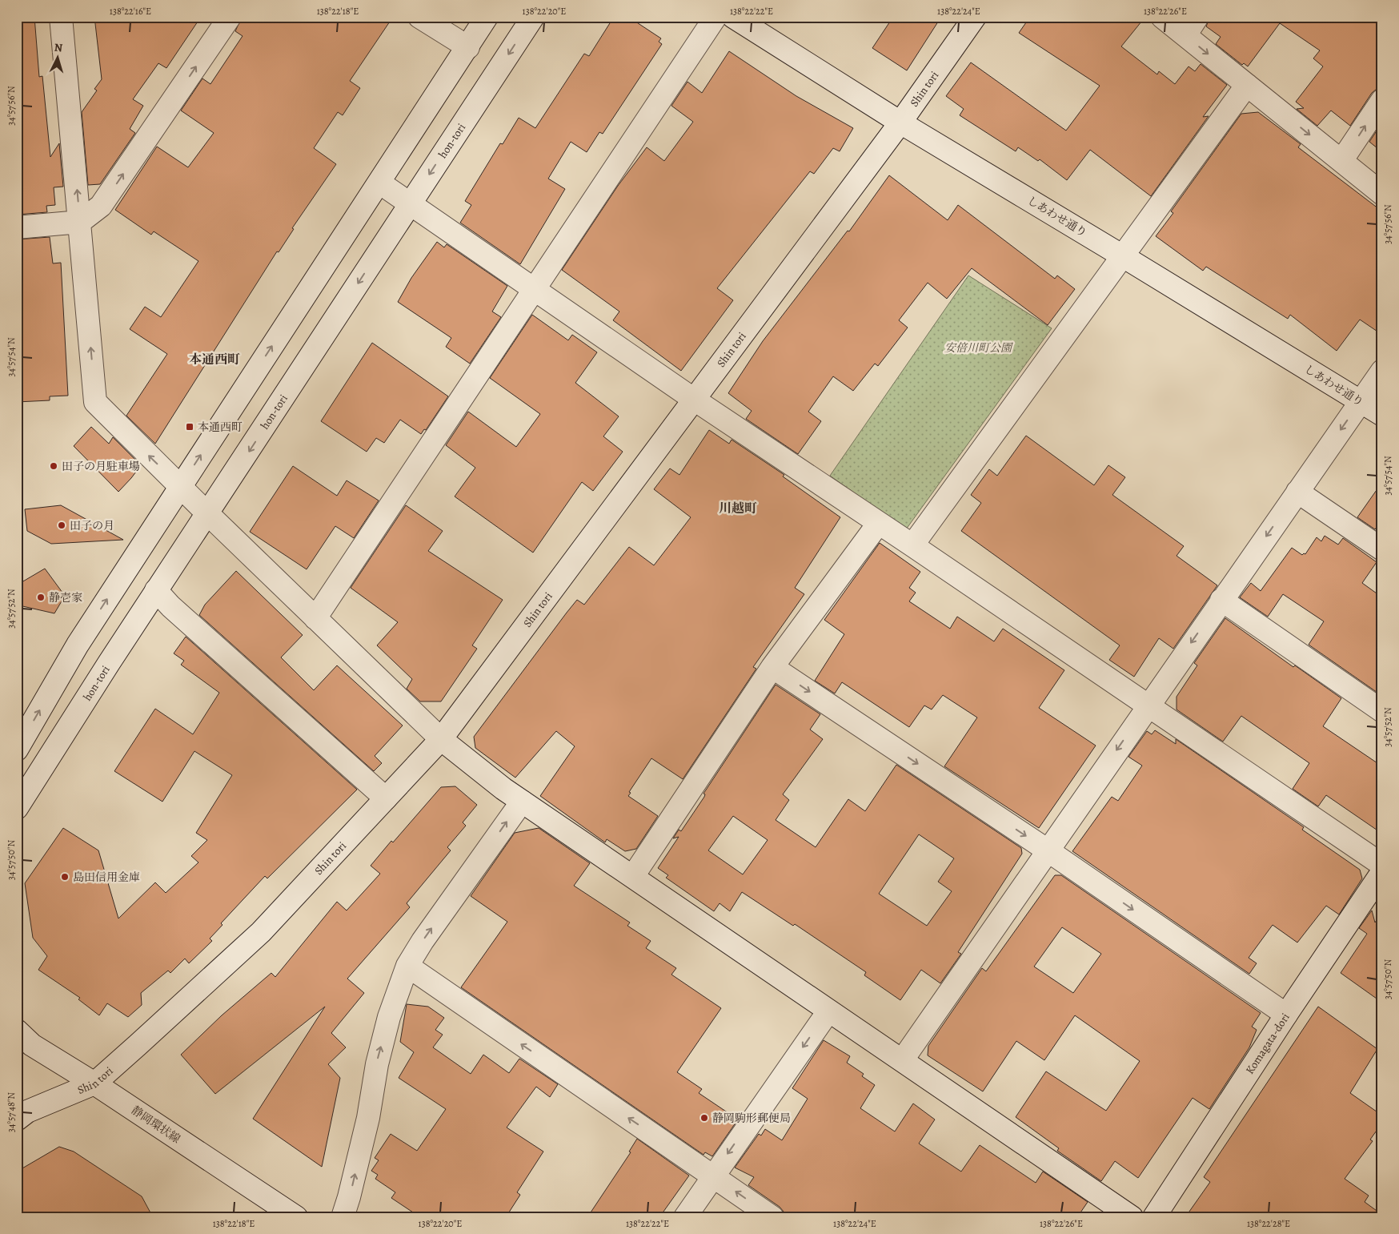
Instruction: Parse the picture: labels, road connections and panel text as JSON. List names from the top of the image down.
{
  "streets": {
    "street": [
      "Shin tori",
      "hon-tori",
      "しあわせ通り",
      "Komagata-dori",
      "静岡環状線"
    ]
  },
  "crossings": [
    ["Shin tori", "しあわせ通り"],
    ["Shin tori", "静岡環状線"]
  ],
  "districts": ["本通西町", "川越町"],
  "parks": ["安倍川町公園"],
  "places": {
    "transit": ["本通西町"],
    "other": [
      "田子の月駐車場",
      "田子の月",
      "静壱家",
      "島田信用金庫",
      "静岡駒形郵便局"
    ]
  },
  "north": "top",
  "coordinates": [
    "138°22'16\"E",
    "138°22'18\"E",
    "138°22'20\"E",
    "138°22'22\"E",
    "138°22'24\"E",
    "138°22'26\"E",
    "34°57'56\"N",
    "34°57'54\"N",
    "34°57'52\"N",
    "34°57'50\"N",
    "34°57'48\"N",
    "138°22'28\"E"
  ]
}
